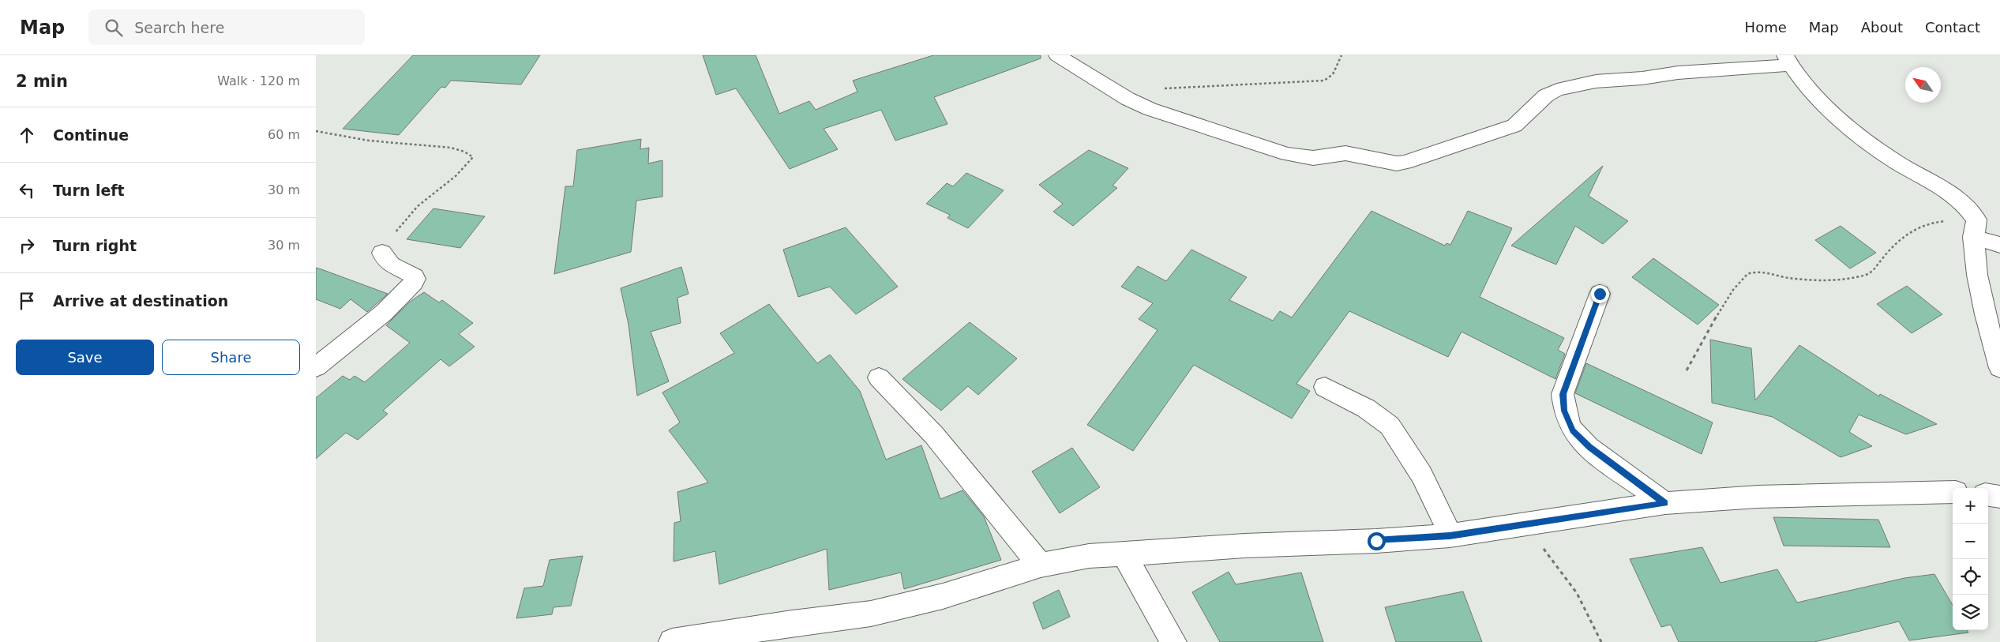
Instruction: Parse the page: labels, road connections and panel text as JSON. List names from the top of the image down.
{
  "north": "top left",
  "page": {
    "header": "Map",
    "search": "Search here",
    "nav": [
      "Home",
      "Map",
      "About",
      "Contact"
    ],
    "heading": ["2 min", "Walk · 120 m"],
    "list": [
      ["Continue", "60 m"],
      ["Turn left", "30 m"],
      ["Turn right", "30 m"],
      "Arrive at destination"
    ],
    "buttons": ["Save", "Share"],
    "map_buttons": ["+", "−"]
  }
}
